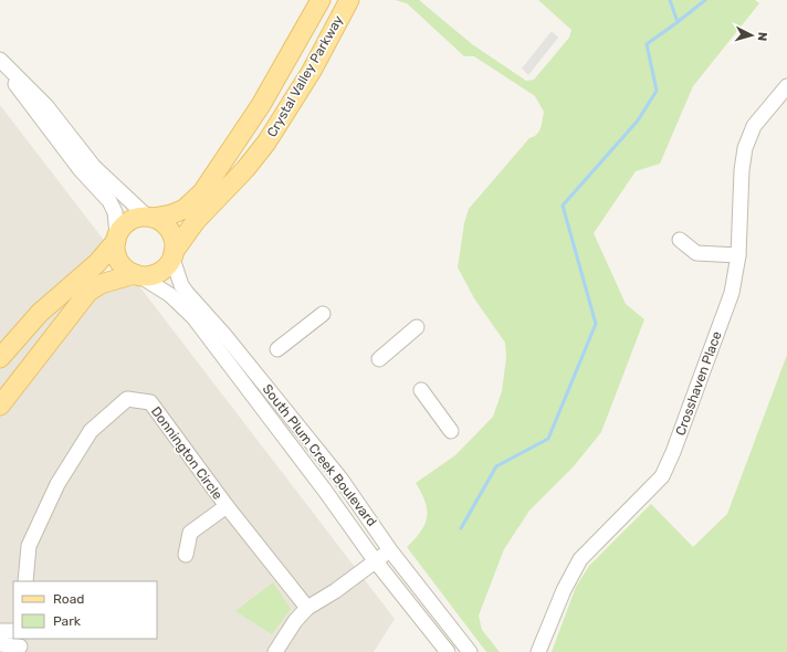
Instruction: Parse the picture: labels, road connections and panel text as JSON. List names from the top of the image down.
{
  "streets": {
    "main road": ["Crystal Valley Parkway"],
    "street": ["Crosshaven Place", "Donnington Circle", "South Plum Creek Boulevard"]
  },
  "crossings": [
    ["Crystal Valley Parkway", "South Plum Creek Boulevard"]
  ],
  "legend": ["Road", "Park"],
  "north": "right"
}
